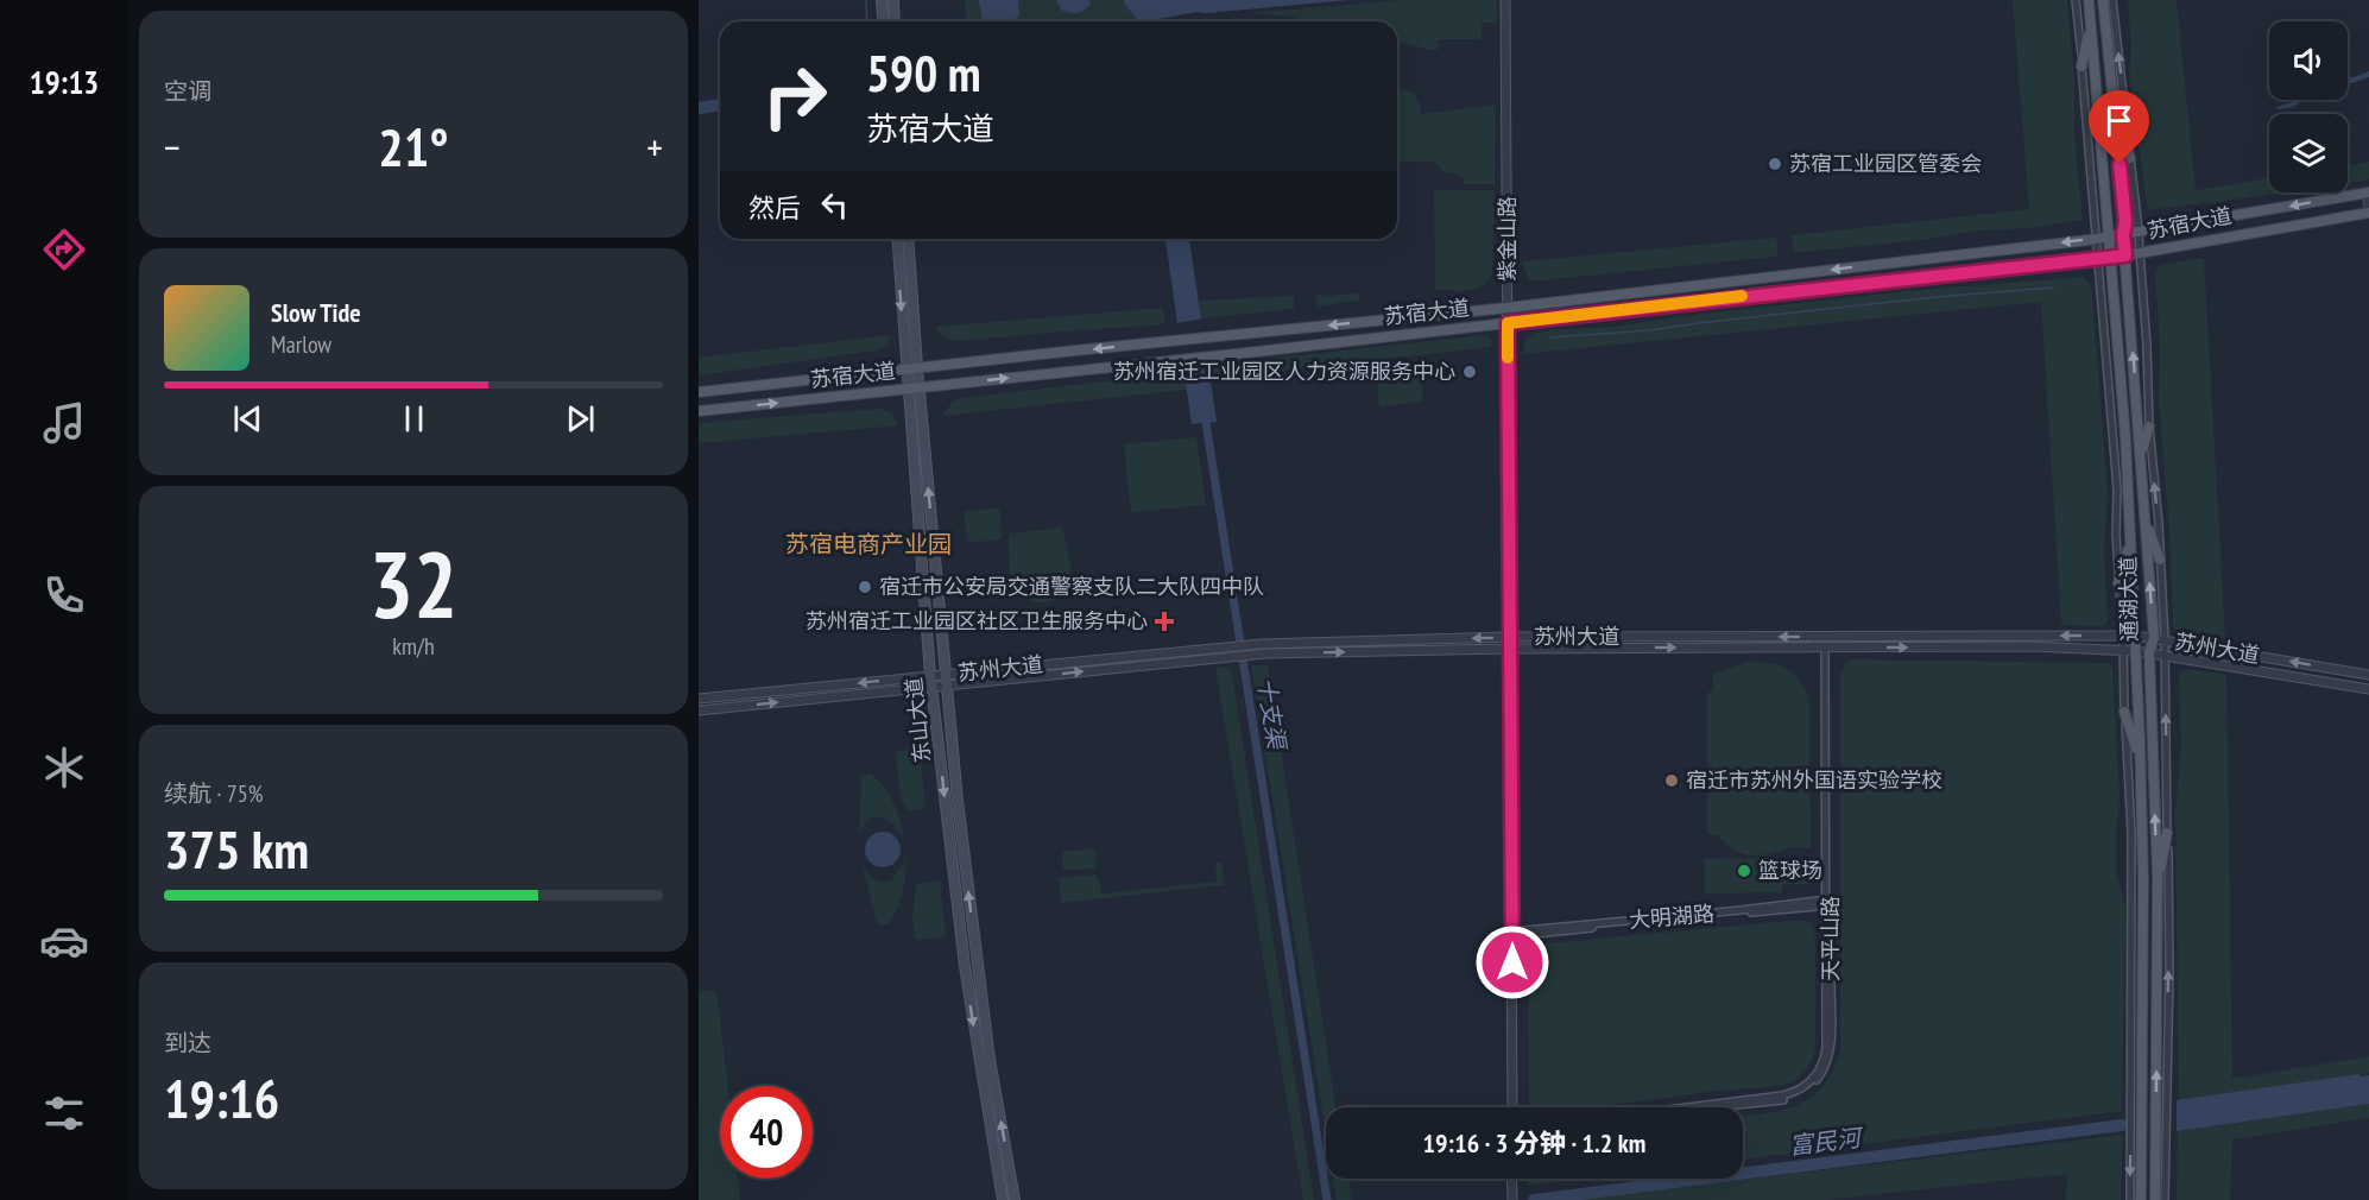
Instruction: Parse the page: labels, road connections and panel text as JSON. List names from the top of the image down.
{
  "streets": {
    "main road": ["苏宿大道", "通湖大道", "东山大道"],
    "street": [
      "紫金山路",
      "苏州大道",
      "大明湖路",
      "天平山路"
    ]
  },
  "crossings": [
    ["苏宿大道", "紫金山路"],
    ["苏宿大道", "通湖大道"],
    ["苏宿大道", "东山大道"],
    ["紫金山路", "苏州大道"],
    ["紫金山路", "大明湖路"],
    ["通湖大道", "苏州大道"],
    ["苏州大道", "东山大道"],
    ["苏州大道", "天平山路"],
    ["大明湖路", "天平山路"]
  ],
  "districts": ["苏宿电商产业园"],
  "water": ["十支渠", "富民河"],
  "places": {
    "other": [
      "苏宿工业园区管委会",
      "苏州宿迁工业园区人力资源服务中心",
      "宿迁市公安局交通警察支队二大队四中队",
      "宿迁市苏州外国语实验学校",
      "篮球场"
    ],
    "health": ["苏州宿迁工业园区社区卫生服务中心"]
  },
  "page": {
    "tabs": "19:13",
    "tile": [
      "空调",
      ["32", "km/h"],
      ["续航 · 75%", "375 km"],
      ["到达", "19:16"]
    ],
    "turn": ["590 m", "苏宿大道"],
    "heat": ["−", "21°", "+"],
    "then": "然后",
    "song": ["Slow Tide", "Marlow"],
    "limit": "40",
    "trip": "19:16 · 3 分钟 · 1.2 km"
  }
}
